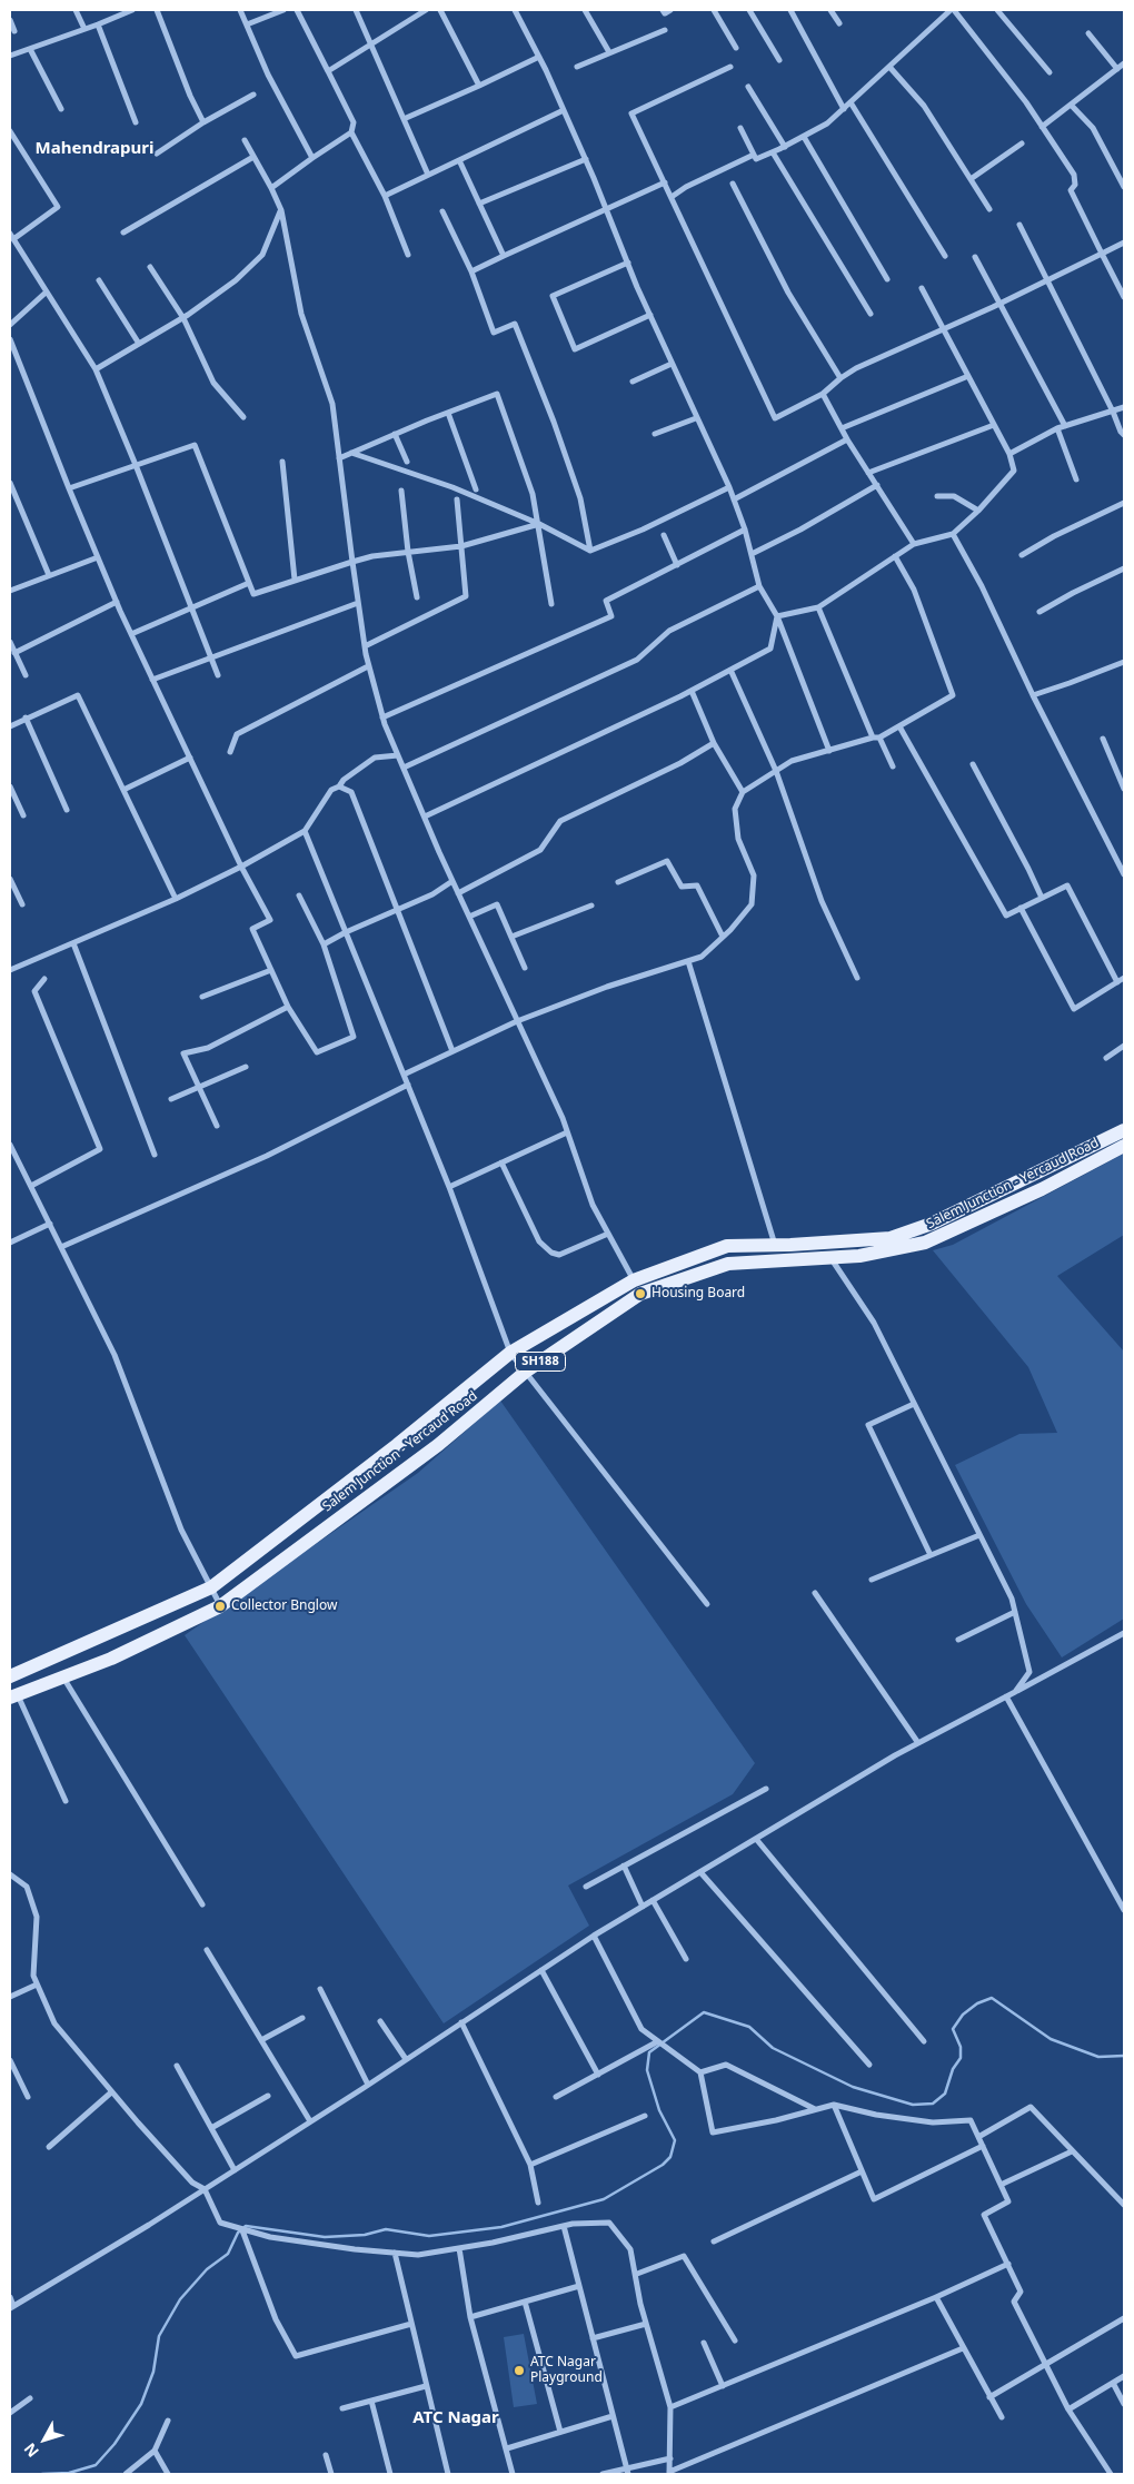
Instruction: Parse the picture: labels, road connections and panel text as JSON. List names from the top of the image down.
{
  "streets": {
    "main road": ["Salem Junction - Yercaud Road", "SH188"]
  },
  "crossings": [
    ["Salem Junction - Yercaud Road", "SH188"]
  ],
  "districts": ["Mahendrapuri", "ATC Nagar"],
  "places": ["Housing Board", "Collector Bnglow", "ATC Nagar Playground"],
  "north": "bottom left"
}
